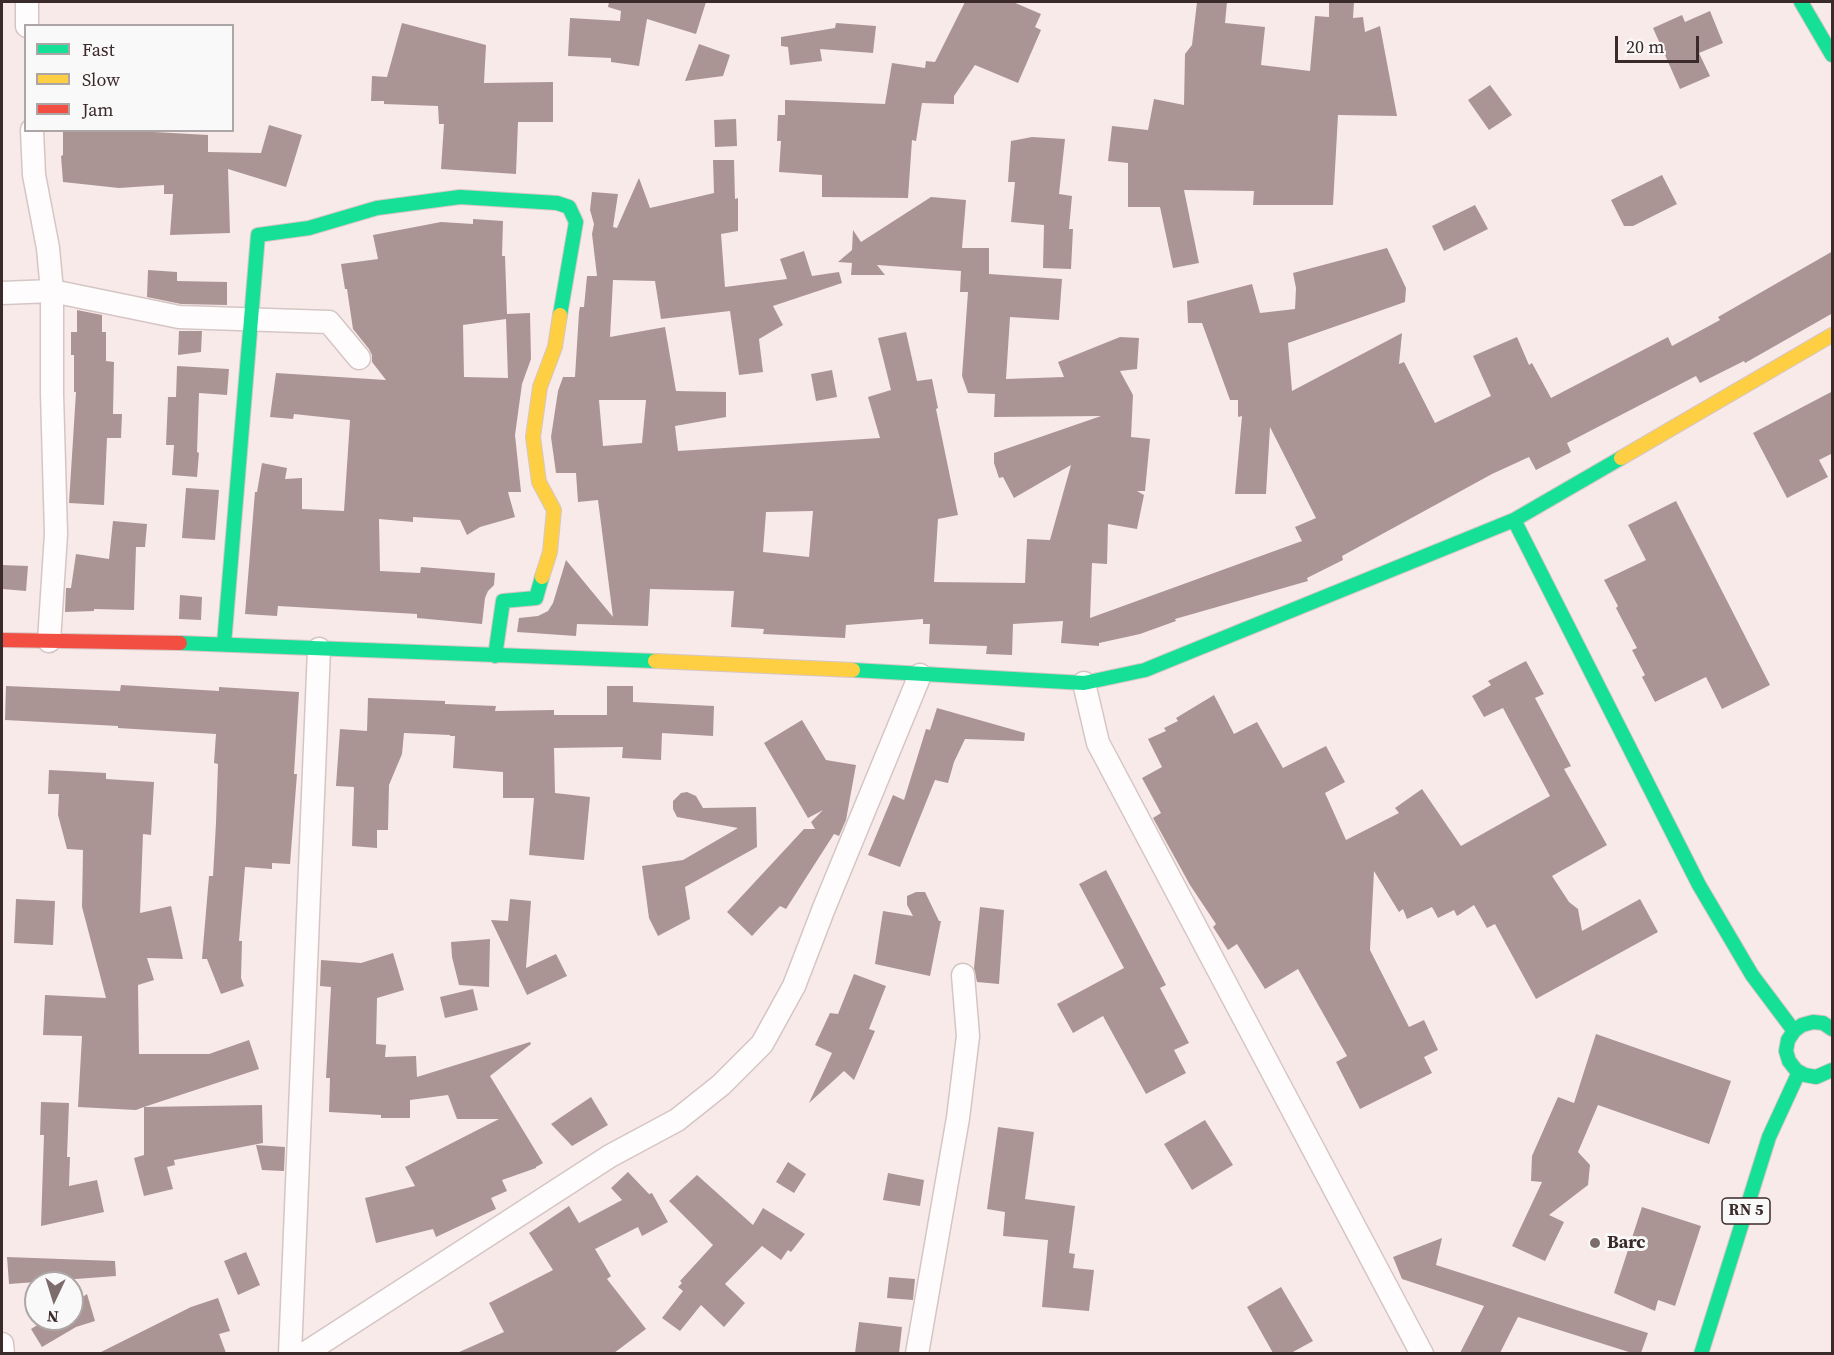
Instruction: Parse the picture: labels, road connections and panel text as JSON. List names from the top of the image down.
{
  "streets": {
    "street": ["RN 5"]
  },
  "places": ["Barc"],
  "legend": ["Fast", "Slow", "Jam"],
  "scale_bar": "20 m",
  "north": "bottom"
}
